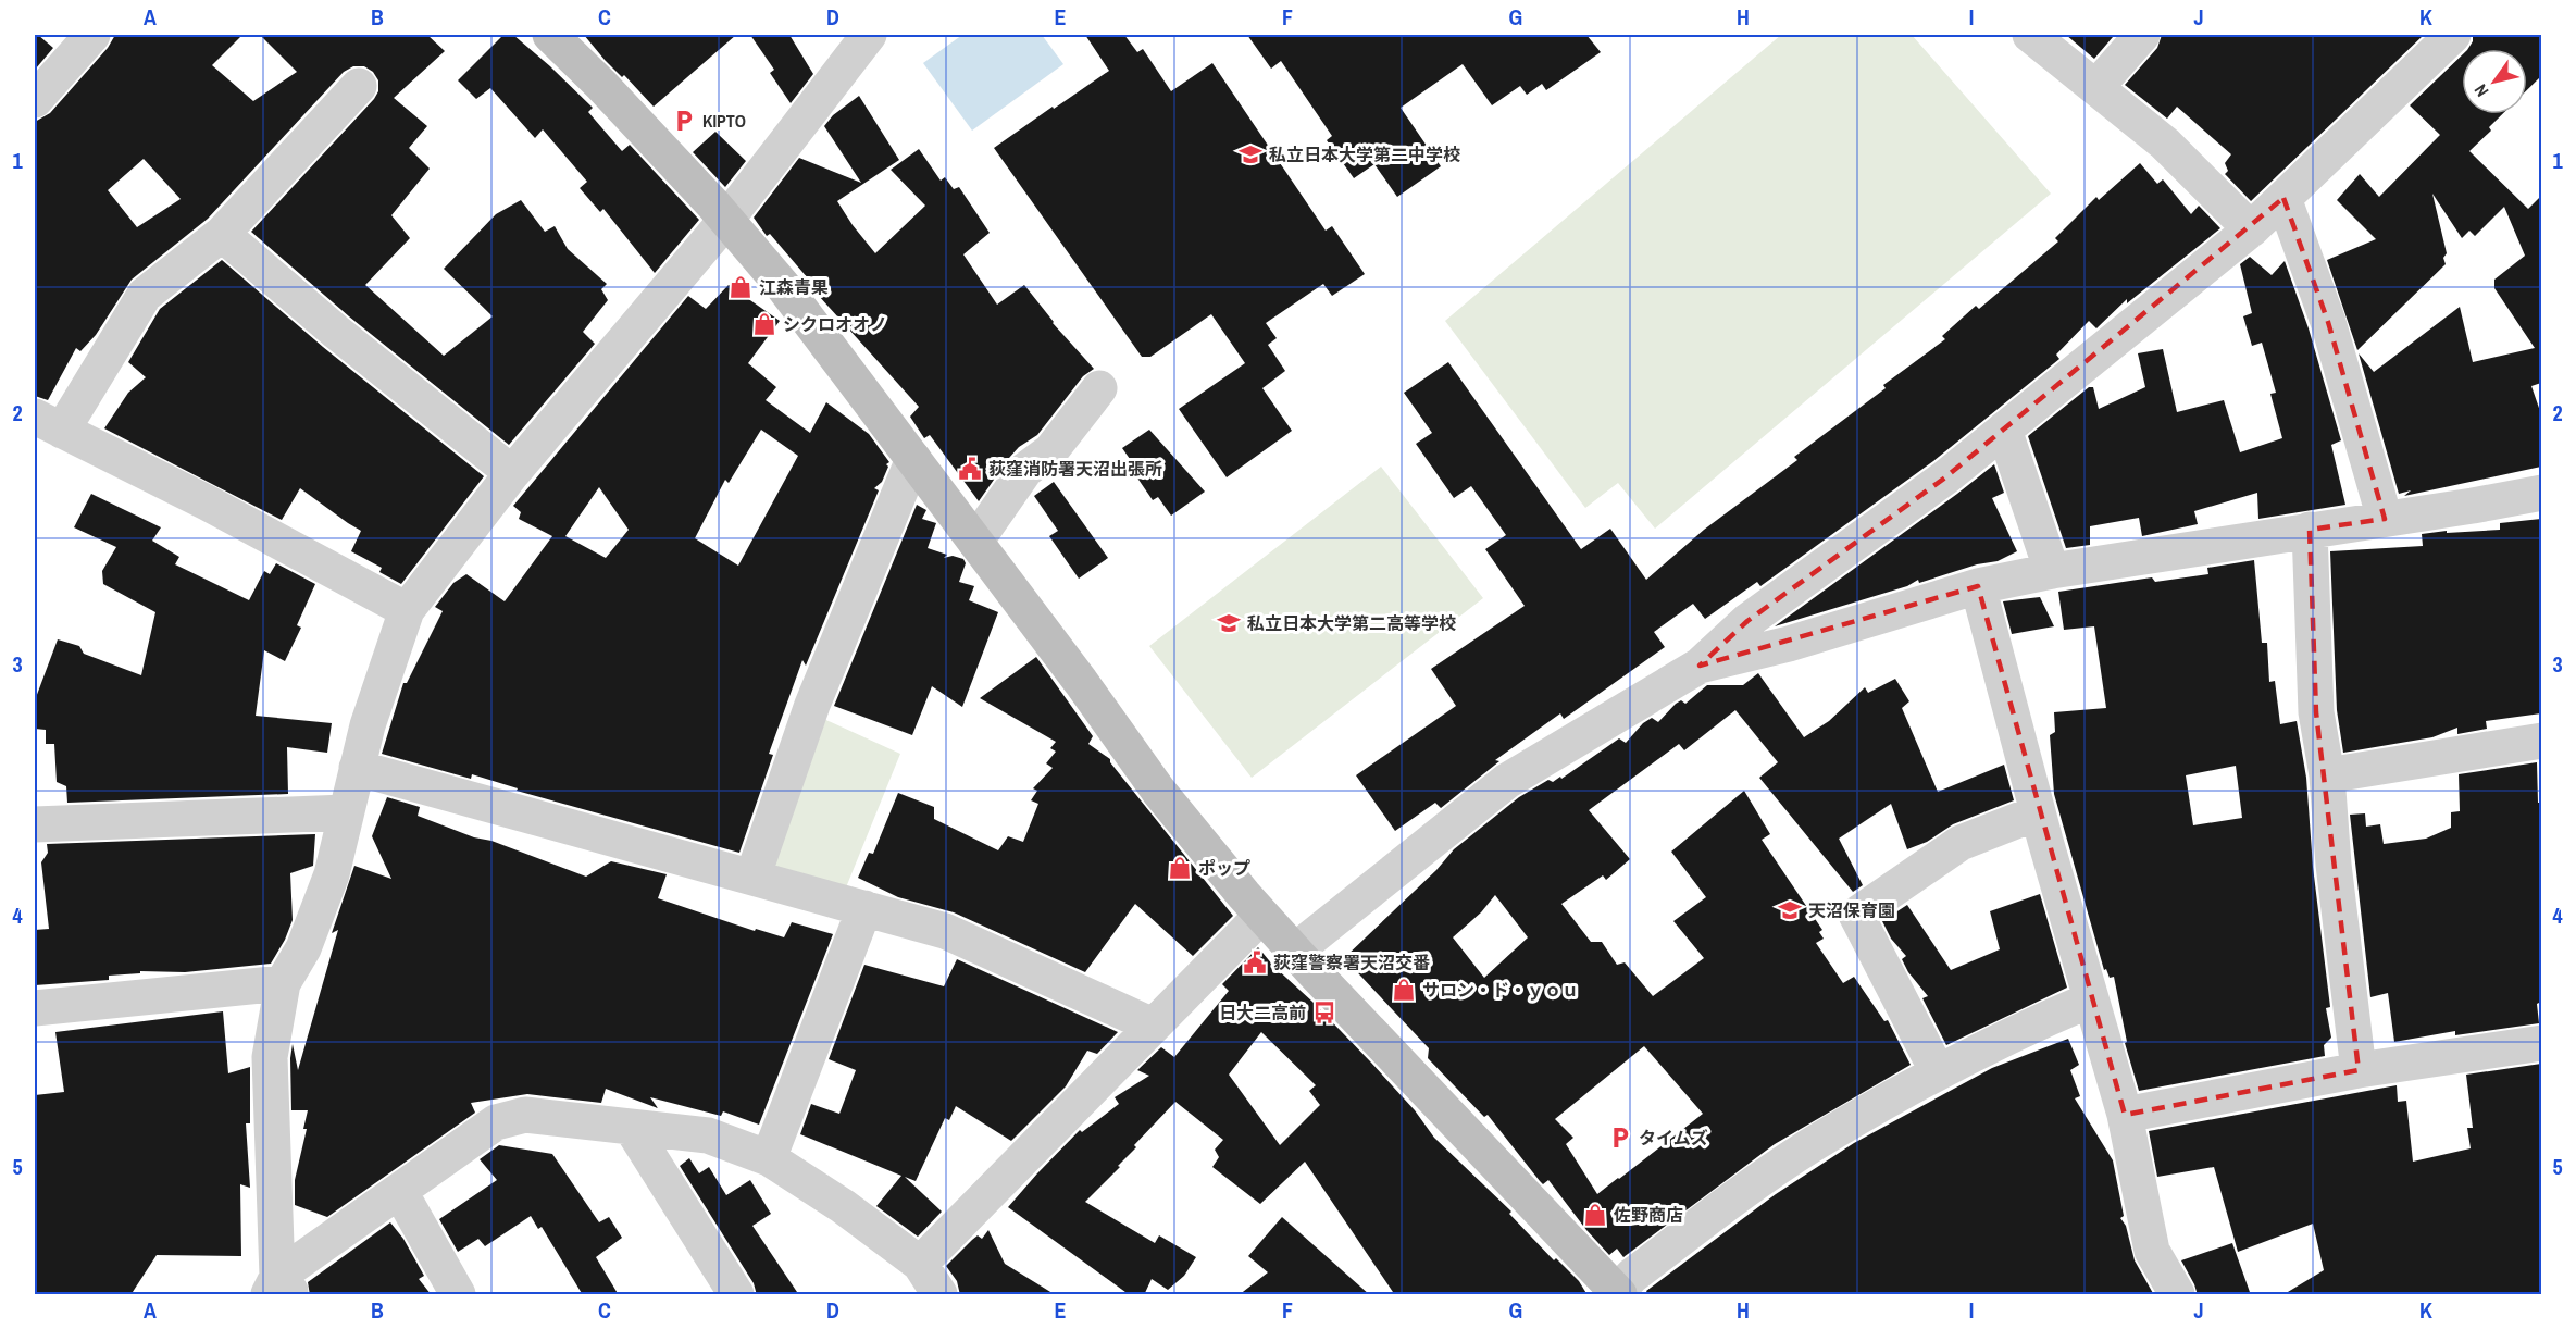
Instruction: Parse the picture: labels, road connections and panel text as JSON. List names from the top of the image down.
{
  "places": {
    "parking": ["KIPTO", "タイムズ"],
    "school or university": ["私立日本大学第二中学校", "私立日本大学第二高等学校", "天沼保育園"],
    "shop": [
      "江森青果",
      "シクロオオノ",
      "ポップ",
      "サロン・ド・ｙｏｕ",
      "佐野商店"
    ],
    "public building": ["荻窪消防署天沼出張所", "荻窪警察署天沼交番"],
    "bus stop": ["日大二高前"]
  },
  "north": "bottom left",
  "grid": {
    "columns": [
      "A",
      "B",
      "C",
      "D",
      "E",
      "F",
      "G",
      "H",
      "I",
      "J",
      "K"
    ],
    "rows": [
      "1",
      "2",
      "3",
      "4",
      "5"
    ]
  }
}
